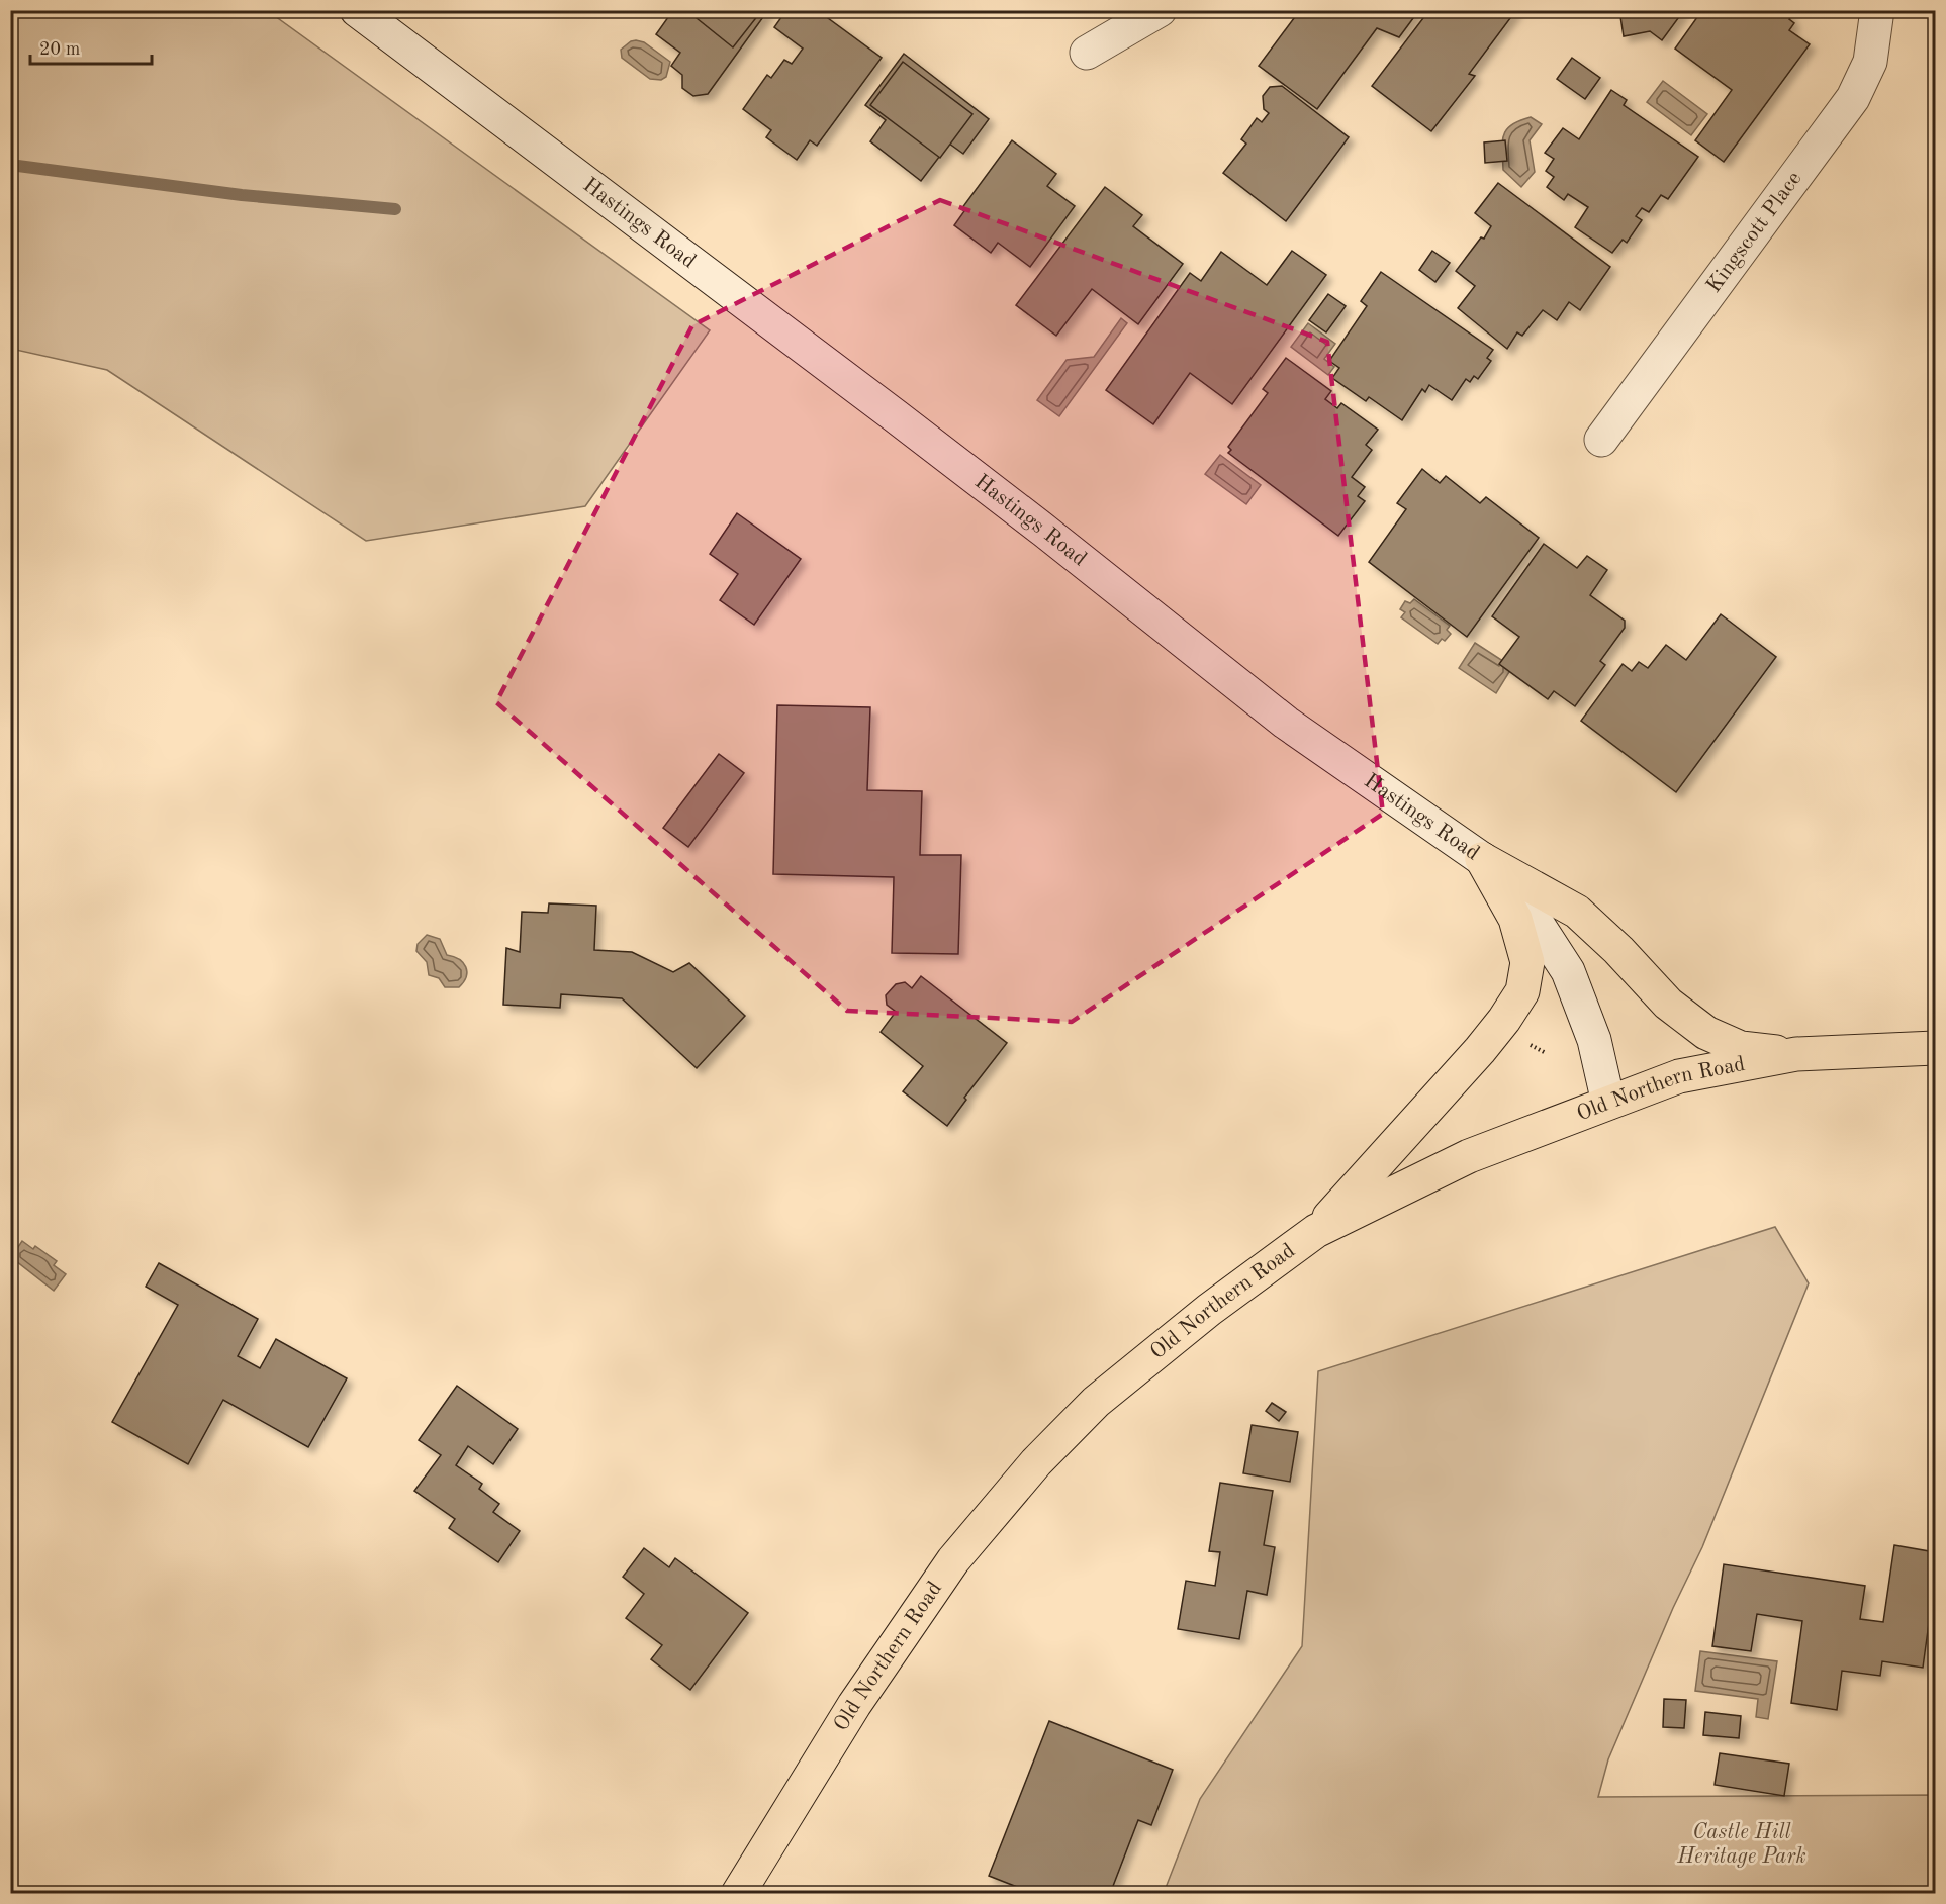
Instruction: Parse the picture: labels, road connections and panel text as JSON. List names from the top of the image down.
{
  "streets": {
    "main road": ["Hastings Road", "Kingscott Place", "Old Northern Road"]
  },
  "crossings": [
    ["Hastings Road", "Old Northern Road"]
  ],
  "parks": ["Castle Hill Heritage Park"],
  "scale_bar": "20 m"
}
